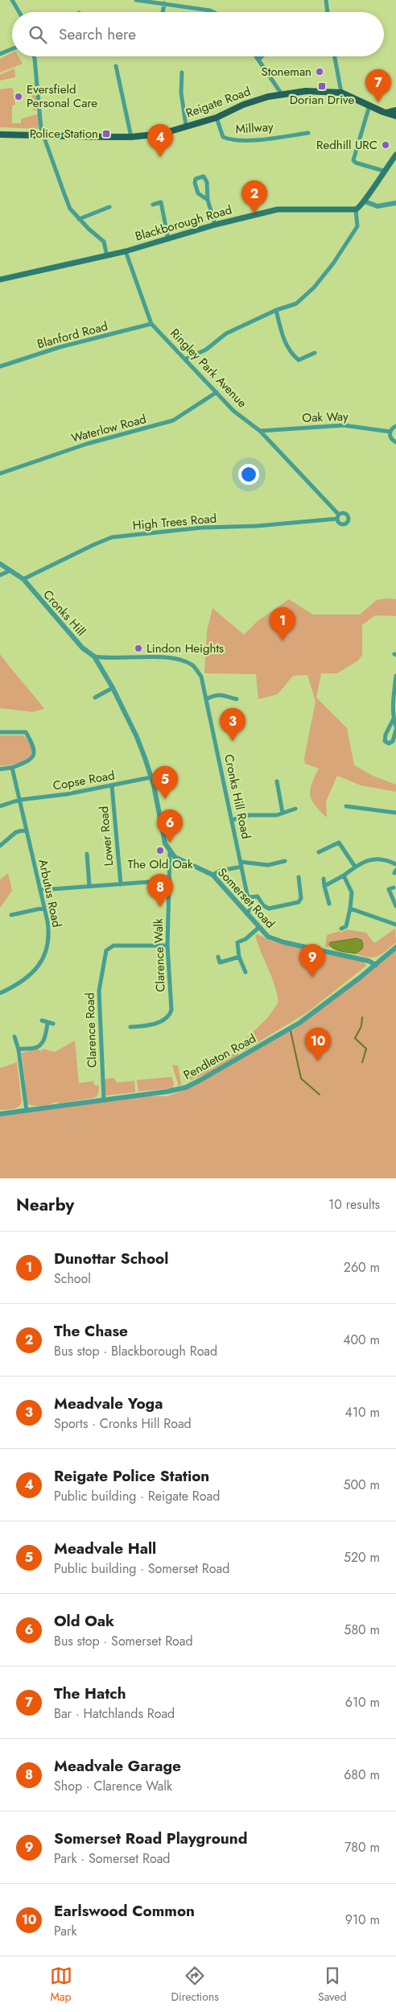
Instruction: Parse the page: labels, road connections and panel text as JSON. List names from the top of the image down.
{
  "streets": {
    "main road": ["Reigate Road", "Blackborough Road"],
    "street": [
      "Millway",
      "Blanford Road",
      "Ringley Park Avenue",
      "Oak Way",
      "Waterlow Road",
      "High Trees Road",
      "Cronks Hill",
      "Copse Road",
      "Cronks Hill Road",
      "Lower Road",
      "Arbutus Road",
      "Somerset Road",
      "Clarence Walk",
      "Clarence Road",
      "Pendleton Road"
    ]
  },
  "crossings": [
    ["Reigate Road", "Millway"],
    ["Blackborough Road", "Ringley Park Avenue"],
    ["Blanford Road", "Ringley Park Avenue"],
    ["Ringley Park Avenue", "Oak Way"],
    ["Ringley Park Avenue", "Waterlow Road"],
    ["Ringley Park Avenue", "High Trees Road"],
    ["High Trees Road", "Cronks Hill"],
    ["Cronks Hill", "Cronks Hill Road"],
    ["Copse Road", "Lower Road"],
    ["Copse Road", "Arbutus Road"],
    ["Cronks Hill Road", "Somerset Road"],
    ["Somerset Road", "Clarence Walk"],
    ["Somerset Road", "Pendleton Road"],
    ["Clarence Walk", "Clarence Road"],
    ["Clarence Road", "Pendleton Road"]
  ],
  "places": {
    "other": [
      "Stoneman",
      "Eversfield Personal Care",
      "Redhill URC",
      "Lindon Heights",
      "The Old Oak"
    ],
    "transit": ["Dorian Drive", "Police Station"]
  },
  "page": {
    "search": "Search here",
    "pins": [
      "7",
      "4",
      "2",
      "1",
      "3",
      "5",
      "6",
      "8",
      "9",
      "10"
    ],
    "heading": ["Nearby", "10 results"],
    "list": [
      {
        "mark": "1",
        "name": "Dunottar School",
        "note": "School",
        "value": "260 m"
      },
      {
        "mark": "2",
        "name": "The Chase",
        "note": "Bus stop · Blackborough Road",
        "value": "400 m"
      },
      {
        "mark": "3",
        "name": "Meadvale Yoga",
        "note": "Sports · Cronks Hill Road",
        "value": "410 m"
      },
      {
        "mark": "4",
        "name": "Reigate Police Station",
        "note": "Public building · Reigate Road",
        "value": "500 m"
      },
      {
        "mark": "5",
        "name": "Meadvale Hall",
        "note": "Public building · Somerset Road",
        "value": "520 m"
      },
      {
        "mark": "6",
        "name": "Old Oak",
        "note": "Bus stop · Somerset Road",
        "value": "580 m"
      },
      {
        "mark": "7",
        "name": "The Hatch",
        "note": "Bar · Hatchlands Road",
        "value": "610 m"
      },
      {
        "mark": "8",
        "name": "Meadvale Garage",
        "note": "Shop · Clarence Walk",
        "value": "680 m"
      },
      {
        "mark": "9",
        "name": "Somerset Road Playground",
        "note": "Park · Somerset Road",
        "value": "780 m"
      },
      {
        "mark": "10",
        "name": "Earlswood Common",
        "note": "Park",
        "value": "910 m"
      }
    ],
    "nav": ["Map", "Directions", "Saved"]
  }
}
